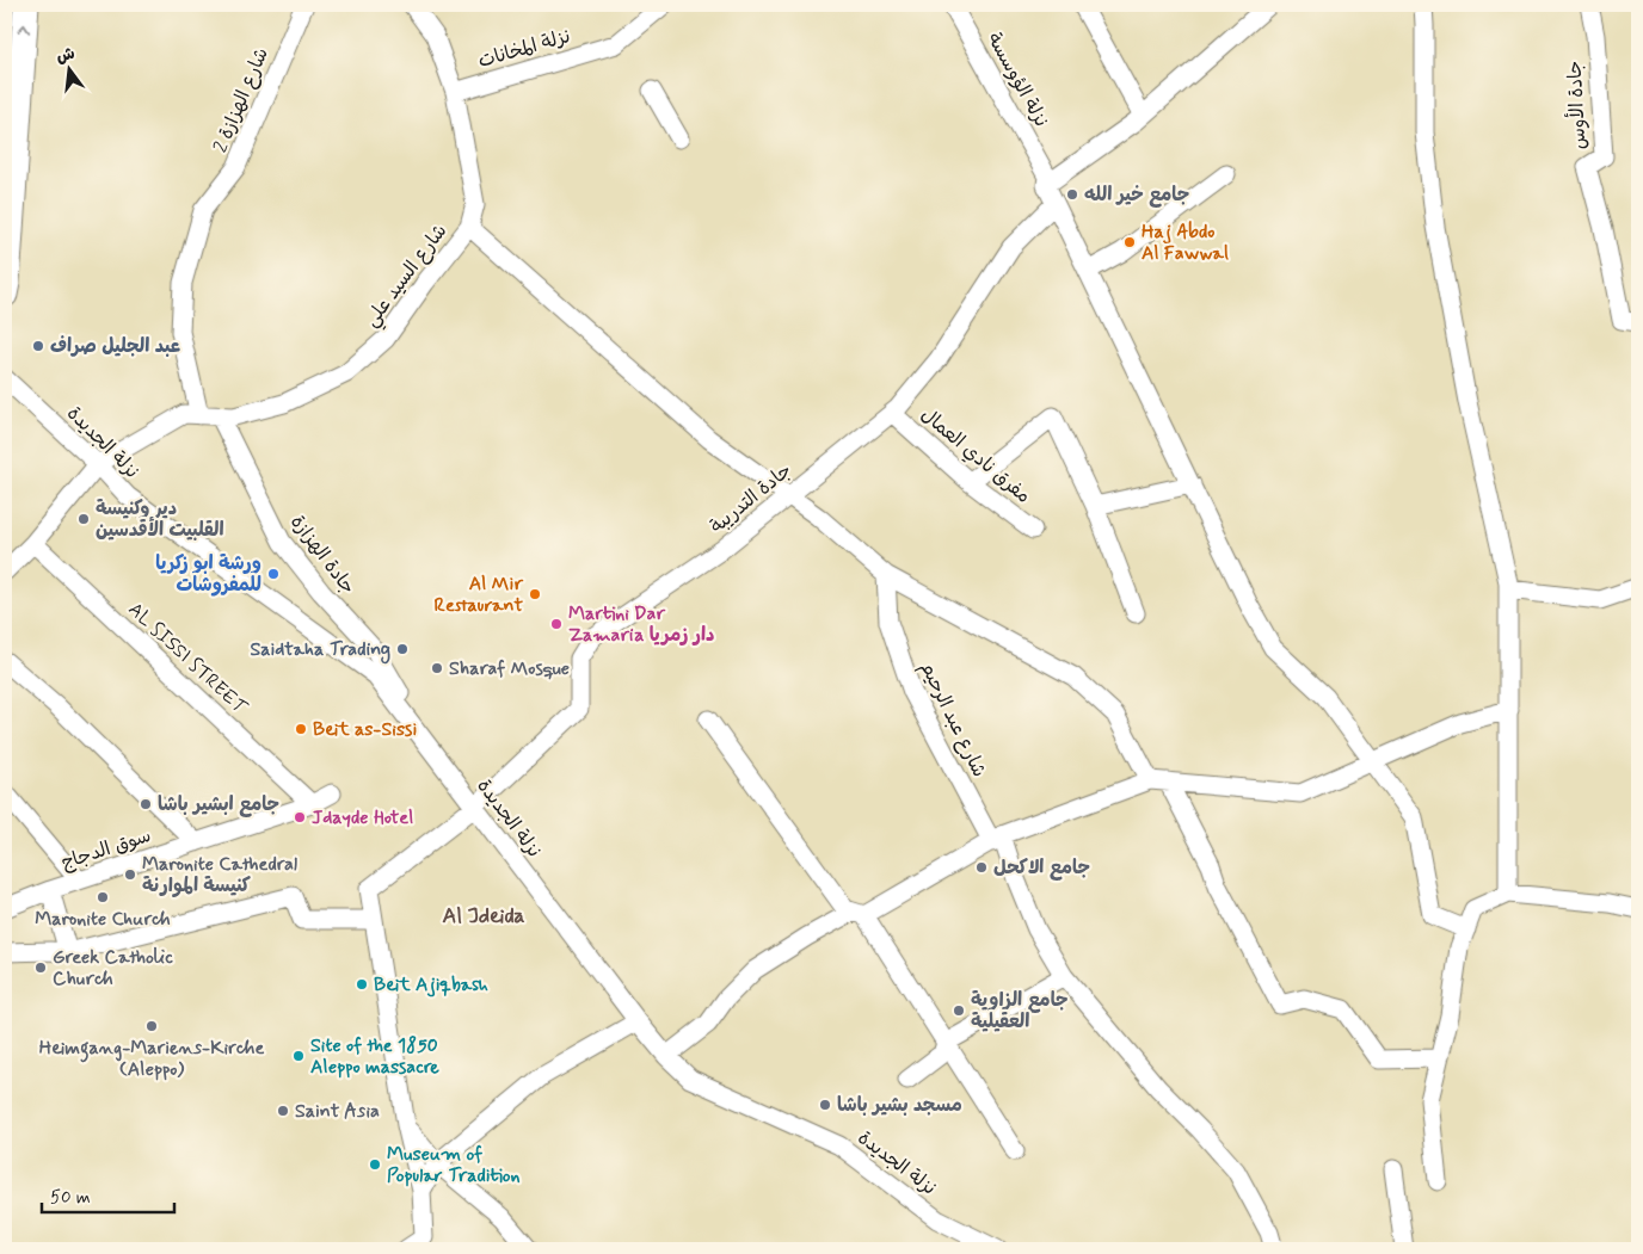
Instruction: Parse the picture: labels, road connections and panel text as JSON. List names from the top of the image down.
{
  "streets": {
    "street": [
      "نزلة المخانات",
      "نزلة الؤوسسة",
      "شارع الهزازة 2",
      "جادة الأوس",
      "شارع السيد علي",
      "نزلة الجديدة",
      "مفرق نادي العمال",
      "جادة التدريبة",
      "جادة الهزازة",
      "AL SISSI STREET",
      "شارع عبد الرحيم",
      "سوق الدجاج"
    ]
  },
  "crossings": [
    ["نزلة المخانات", "شارع السيد علي"],
    ["نزلة الؤوسسة", "جادة التدريبة"],
    ["شارع الهزازة 2", "شارع السيد علي"],
    ["شارع السيد علي", "نزلة الجديدة"],
    ["شارع السيد علي", "جادة الهزازة"],
    ["شارع السيد علي", "AL SISSI STREET"],
    ["نزلة الجديدة", "جادة التدريبة"],
    ["نزلة الجديدة", "جادة الهزازة"],
    ["مفرق نادي العمال", "جادة التدريبة"],
    ["AL SISSI STREET", "سوق الدجاج"]
  ],
  "districts": ["Al Jdeida"],
  "places": [
    "جامع خير الله",
    "Haj Abdo Al Fawwal",
    "عبد الجليل صراف",
    "دير وكنيسة القلبيت الأقدسين",
    "ورشة ابو زكريا للمفروشات",
    "Al Mir Restaurant",
    "Martini Dar Zamaria دار زمريا",
    "Saidtaha Trading",
    "Sharaf Mosque",
    "Beit as-Sissi",
    "جامع ابشير باشا",
    "Jdayde Hotel",
    "جامع الاكحل",
    "Maronite Cathedral كنيسة الموارنة",
    "Maronite Church",
    "Greek Catholic Church",
    "Beit Ajiqbash",
    "جامع الزاوية العقيلية",
    "Heimgang-Mariens-Kirche (Aleppo)",
    "Site of the 1850 Aleppo massacre",
    "مسجد بشير باشا",
    "Saint Asia",
    "Museum of Popular Tradition"
  ],
  "scale_bar": "50 m",
  "north": "top"
}
